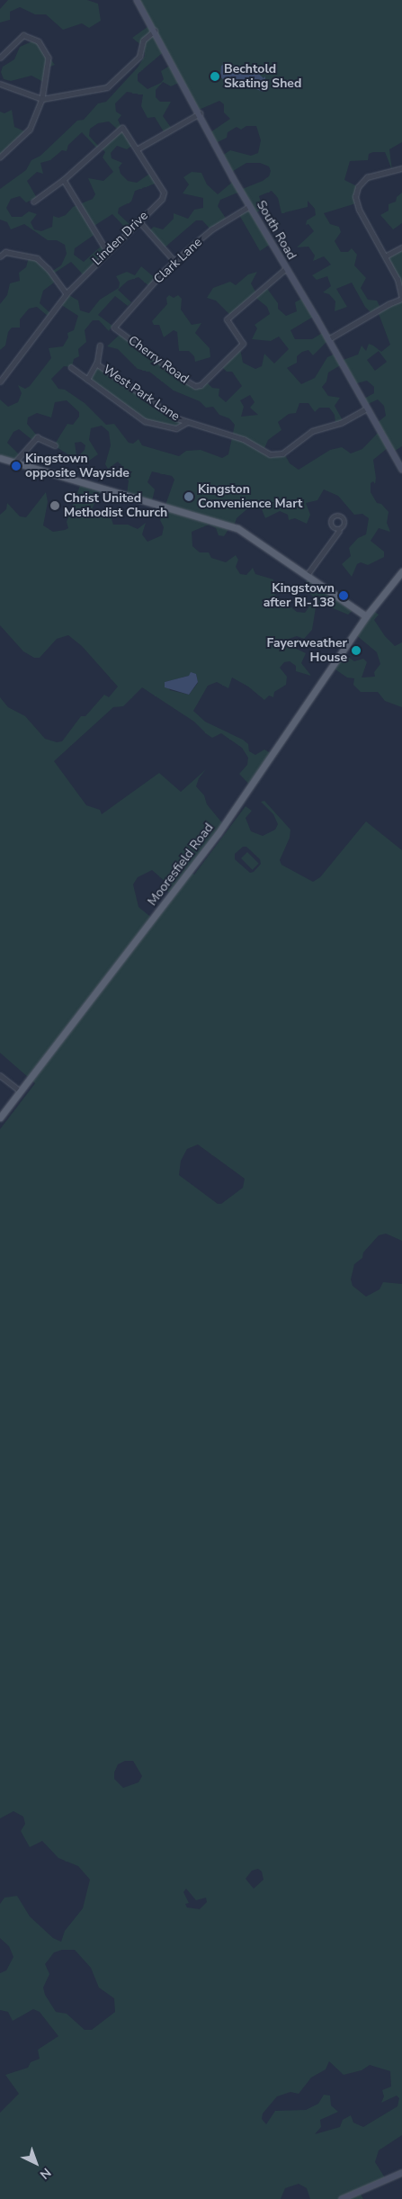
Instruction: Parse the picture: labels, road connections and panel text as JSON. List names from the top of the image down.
{
  "streets": {
    "main road": ["Mooresfield Road"],
    "street": [
      "South Road",
      "Linden Drive",
      "Clark Lane",
      "Cherry Road",
      "West Park Lane"
    ]
  },
  "crossings": [
    ["South Road", "Clark Lane"],
    ["South Road", "Cherry Road"],
    ["Clark Lane", "Cherry Road"]
  ],
  "places": [
    "Bechtold Skating Shed",
    "Kingstown opposite Wayside",
    "Kingston Convenience Mart",
    "Christ United Methodist Church",
    "Kingstown after RI-138",
    "Fayerweather House"
  ],
  "north": "bottom right"
}
